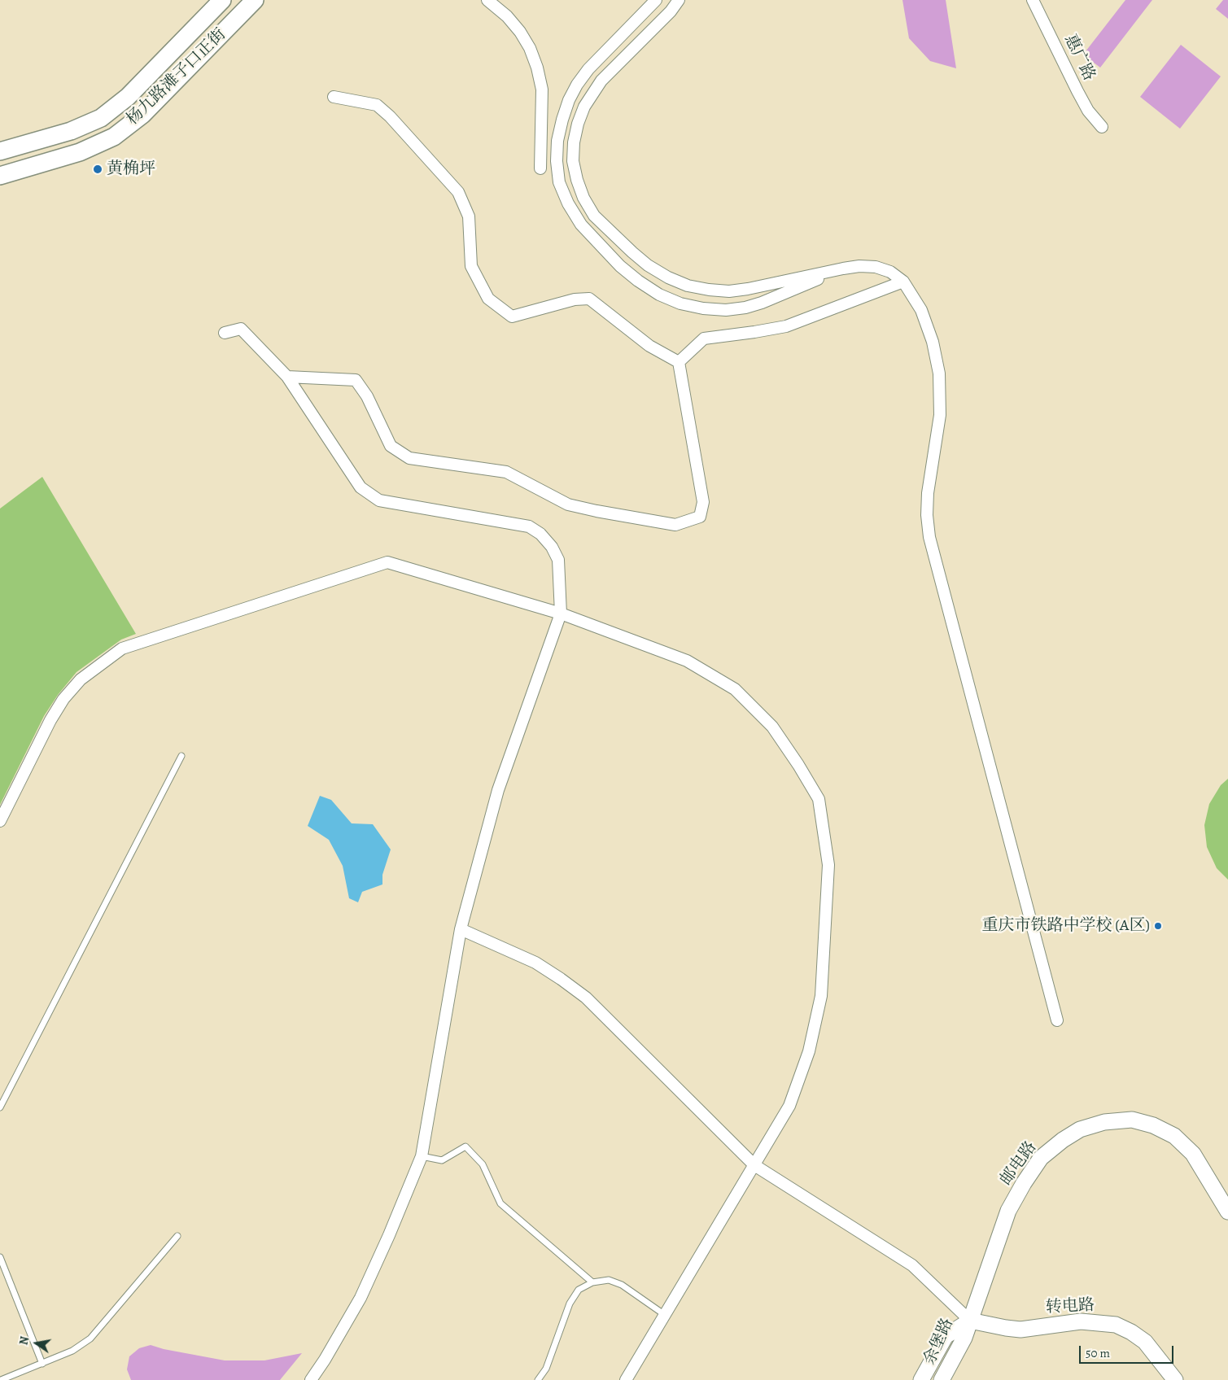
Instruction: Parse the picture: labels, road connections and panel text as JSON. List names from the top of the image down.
{
  "streets": {
    "main road": ["杨九路滩子口正街"],
    "street": [
      "惠广路",
      "邮电路",
      "转电路",
      "余堡路"
    ]
  },
  "crossings": [
    ["邮电路", "转电路"],
    ["邮电路", "余堡路"],
    ["转电路", "余堡路"]
  ],
  "places": ["黄桷坪", "重庆市铁路中学校 (A区)"],
  "scale_bar": "50 m",
  "north": "left"
}
